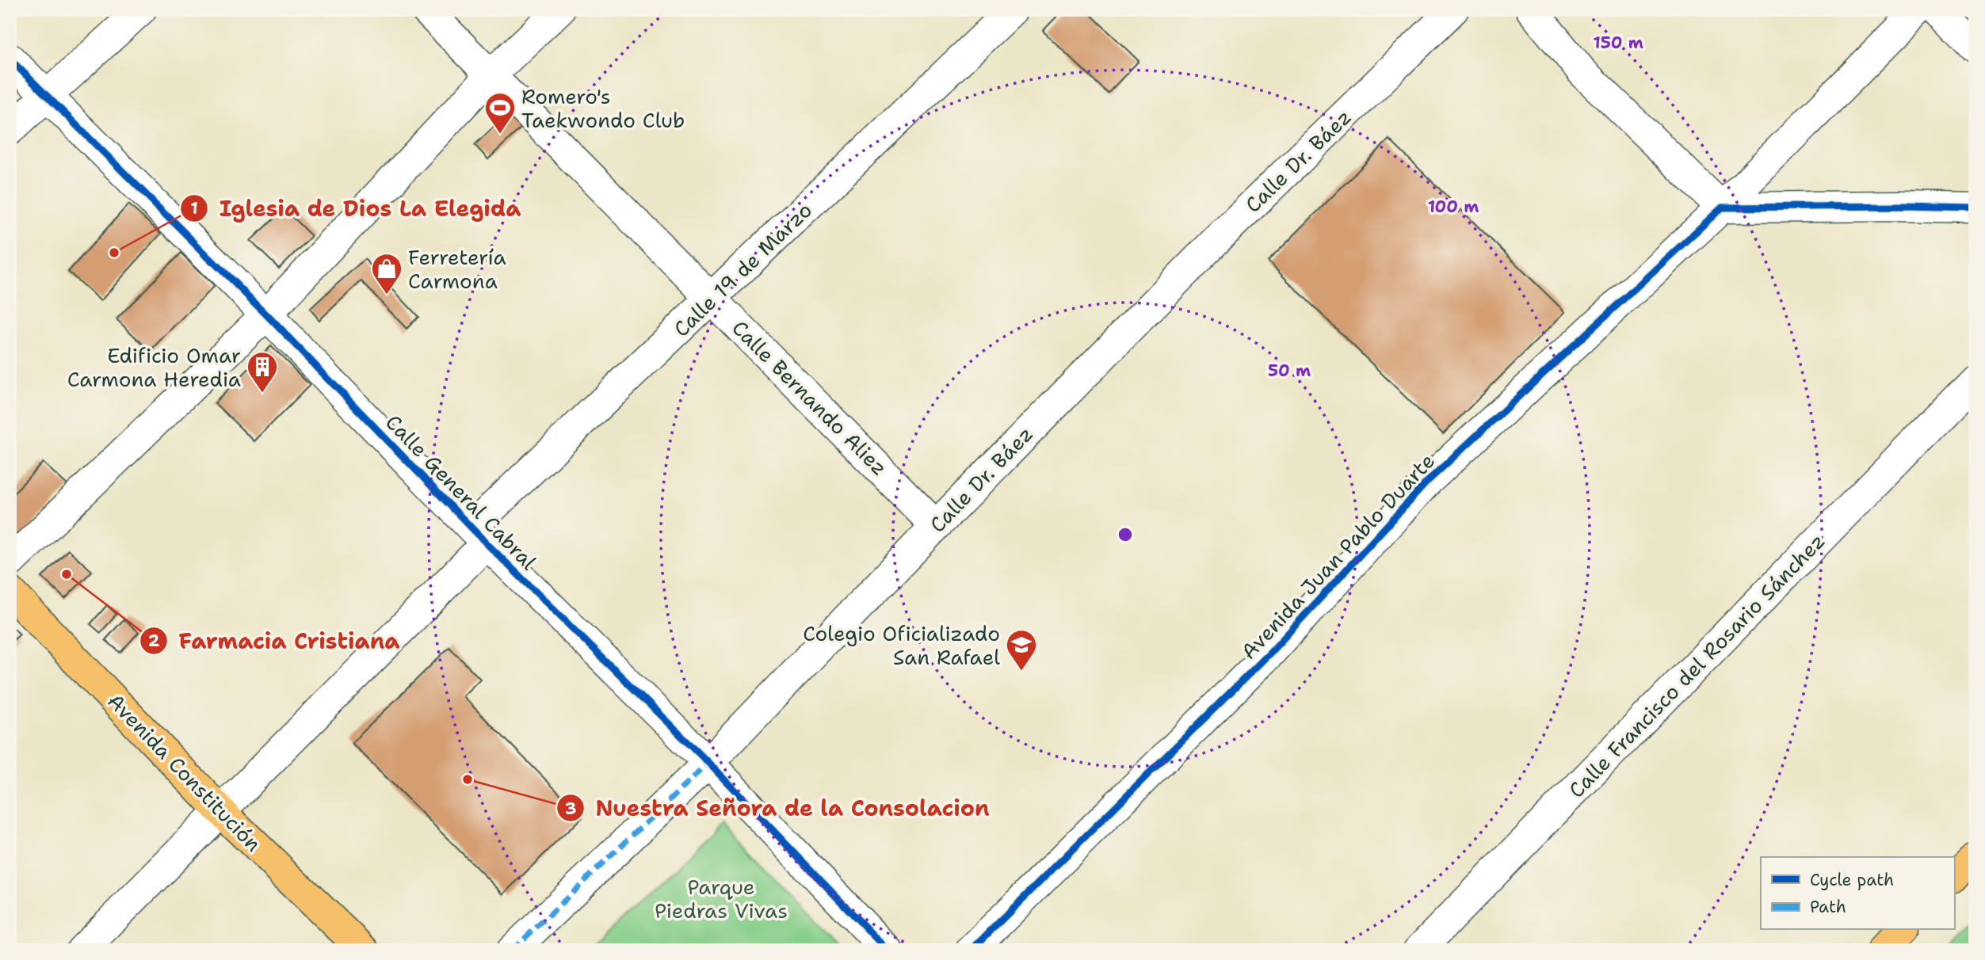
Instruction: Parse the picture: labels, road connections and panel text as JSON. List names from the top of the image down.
{
  "streets": {
    "main road": ["Avenida Constitución"],
    "street": [
      "Calle Dr. Báez",
      "Calle 19 de Marzo",
      "Calle Bernando Aliez",
      "Calle General Cabral",
      "Avenida Juan Pablo Duarte",
      "Calle Francisco del Rosario Sánchez"
    ]
  },
  "crossings": [
    ["Calle Dr. Báez", "Calle Bernando Aliez"],
    ["Calle Dr. Báez", "Calle General Cabral"],
    ["Calle 19 de Marzo", "Calle Bernando Aliez"],
    ["Calle 19 de Marzo", "Calle General Cabral"],
    ["Calle 19 de Marzo", "Avenida Constitución"]
  ],
  "parks": ["Parque Piedras Vivas"],
  "places": {
    "sports": ["Romero's Taekwondo Club"],
    "other": ["Iglesia de Dios La Elegida", "Farmacia Cristiana", "Nuestra Señora de la Consolacion"],
    "shop": ["Ferretería Carmona"],
    "building": ["Edificio Omar Carmona Heredia"],
    "school or university": ["Colegio Oficializado San Rafael"]
  },
  "legend": ["Cycle path", "Path"],
  "rings": ["150 m", "100 m", "50 m"]
}
